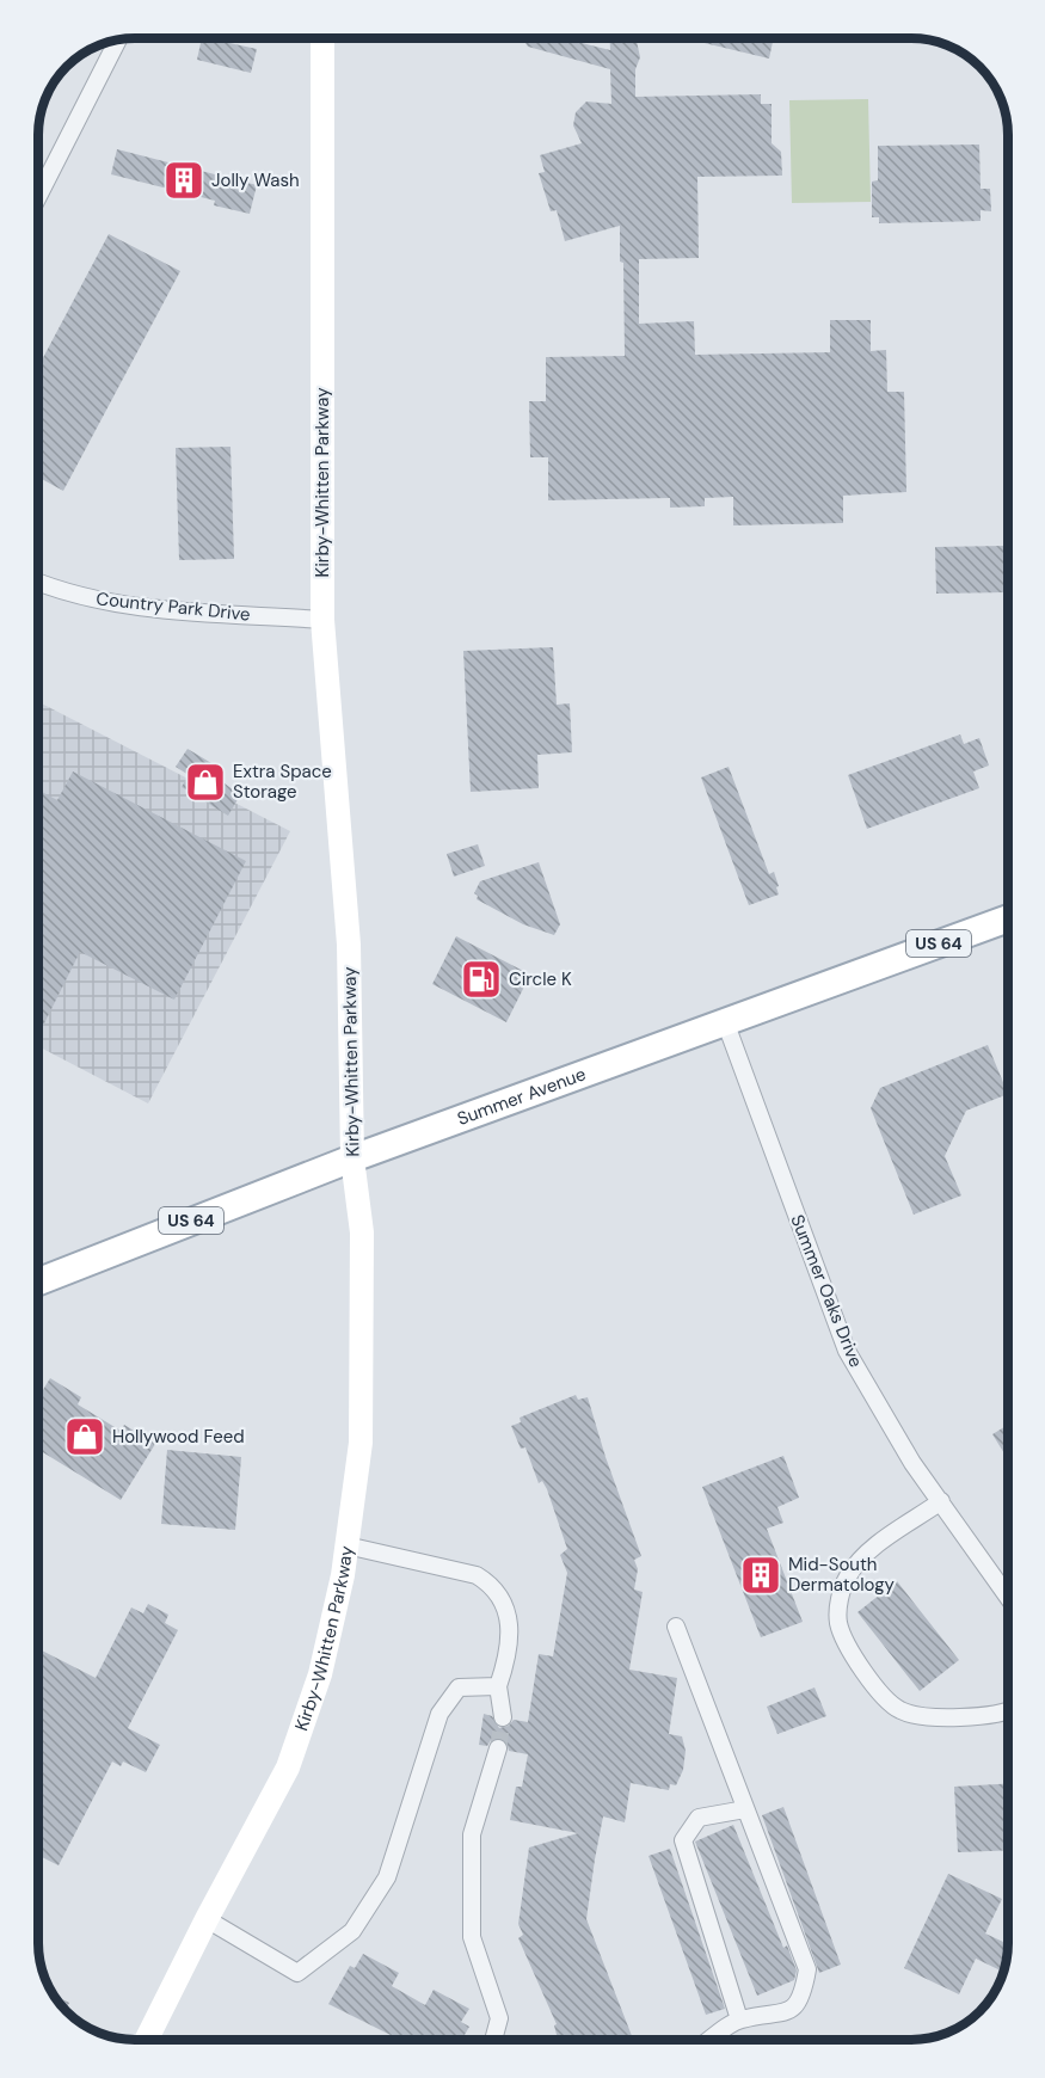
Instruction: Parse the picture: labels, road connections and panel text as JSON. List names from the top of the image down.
{
  "streets": {
    "main road": ["Kirby-Whitten Parkway", "US 64", "Summer Avenue"],
    "street": ["Country Park Drive", "Summer Oaks Drive"]
  },
  "crossings": [
    ["Kirby-Whitten Parkway", "Country Park Drive"],
    ["Kirby-Whitten Parkway", "Summer Avenue"],
    ["Summer Avenue", "Summer Oaks Drive"]
  ],
  "places": {
    "building": ["Jolly Wash", "Mid-South Dermatology"],
    "shop": ["Extra Space Storage", "Hollywood Feed"],
    "fuel station": ["Circle K"]
  }
}
